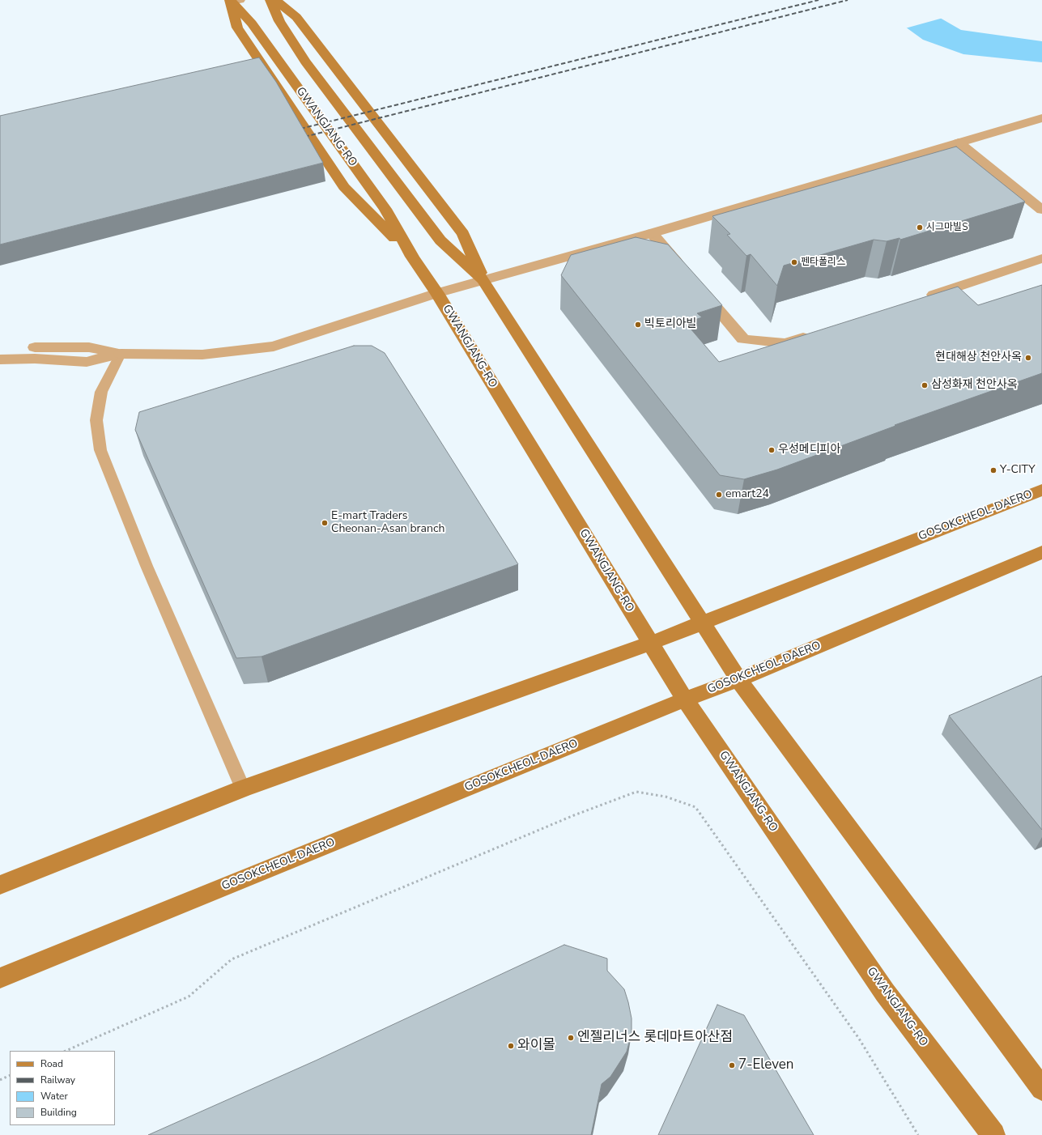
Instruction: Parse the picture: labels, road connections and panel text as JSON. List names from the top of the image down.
{
  "streets": {
    "main road": ["GWANGJANG-RO", "GOSOKCHEOL-DAERO"]
  },
  "crossings": [
    ["GWANGJANG-RO", "GOSOKCHEOL-DAERO"]
  ],
  "places": [
    "시그마빌S",
    "펜타폴리스",
    "빅토리아빌",
    "현대해상 천안사옥",
    "삼성화재 천안사옥",
    "우성메디피아",
    "Y-CITY",
    "emart24",
    "E-mart Traders Cheonan-Asan branch",
    "엔젤리너스 롯데마트아산점",
    "와이몰",
    "7-Eleven"
  ],
  "legend": [
    "Road",
    "Railway",
    "Water",
    "Building"
  ]
}
